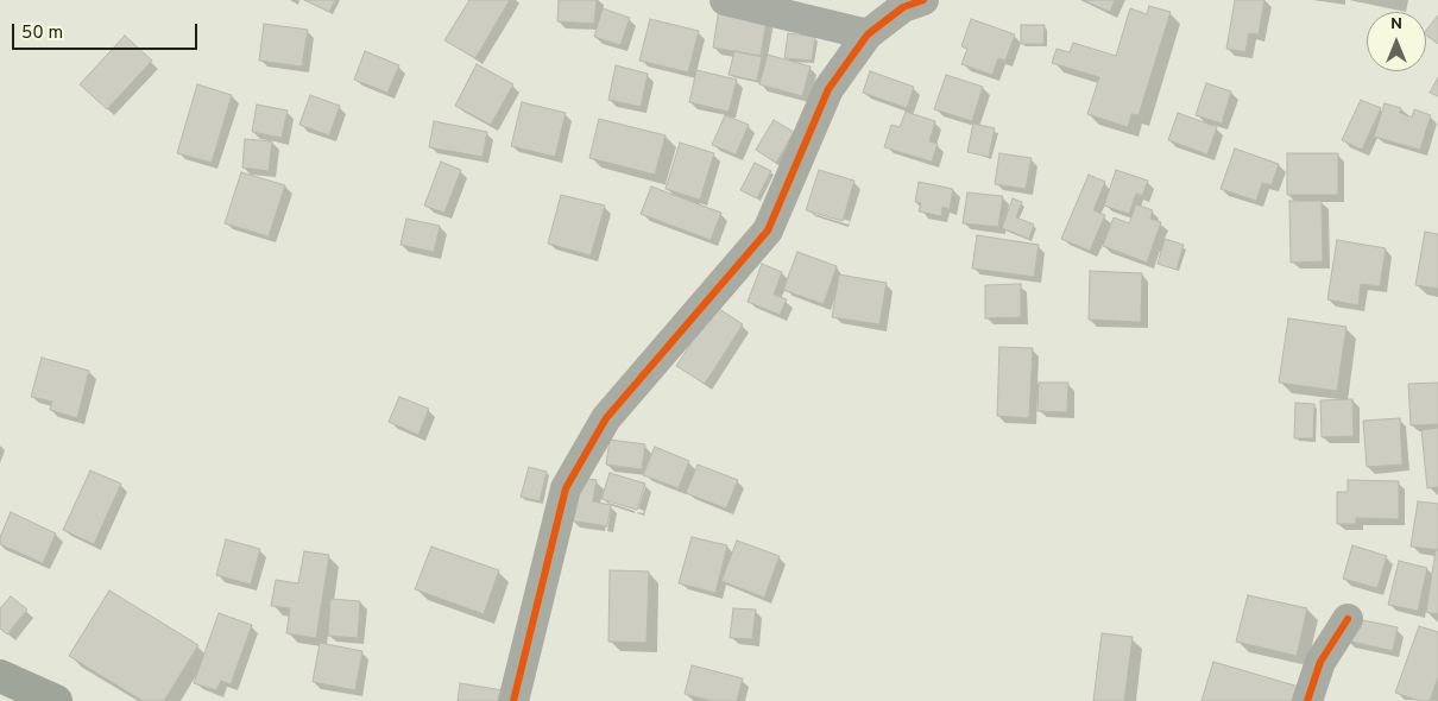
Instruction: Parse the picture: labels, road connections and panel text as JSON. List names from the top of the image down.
{
  "scale_bar": "50 m",
  "north": "top"
}
